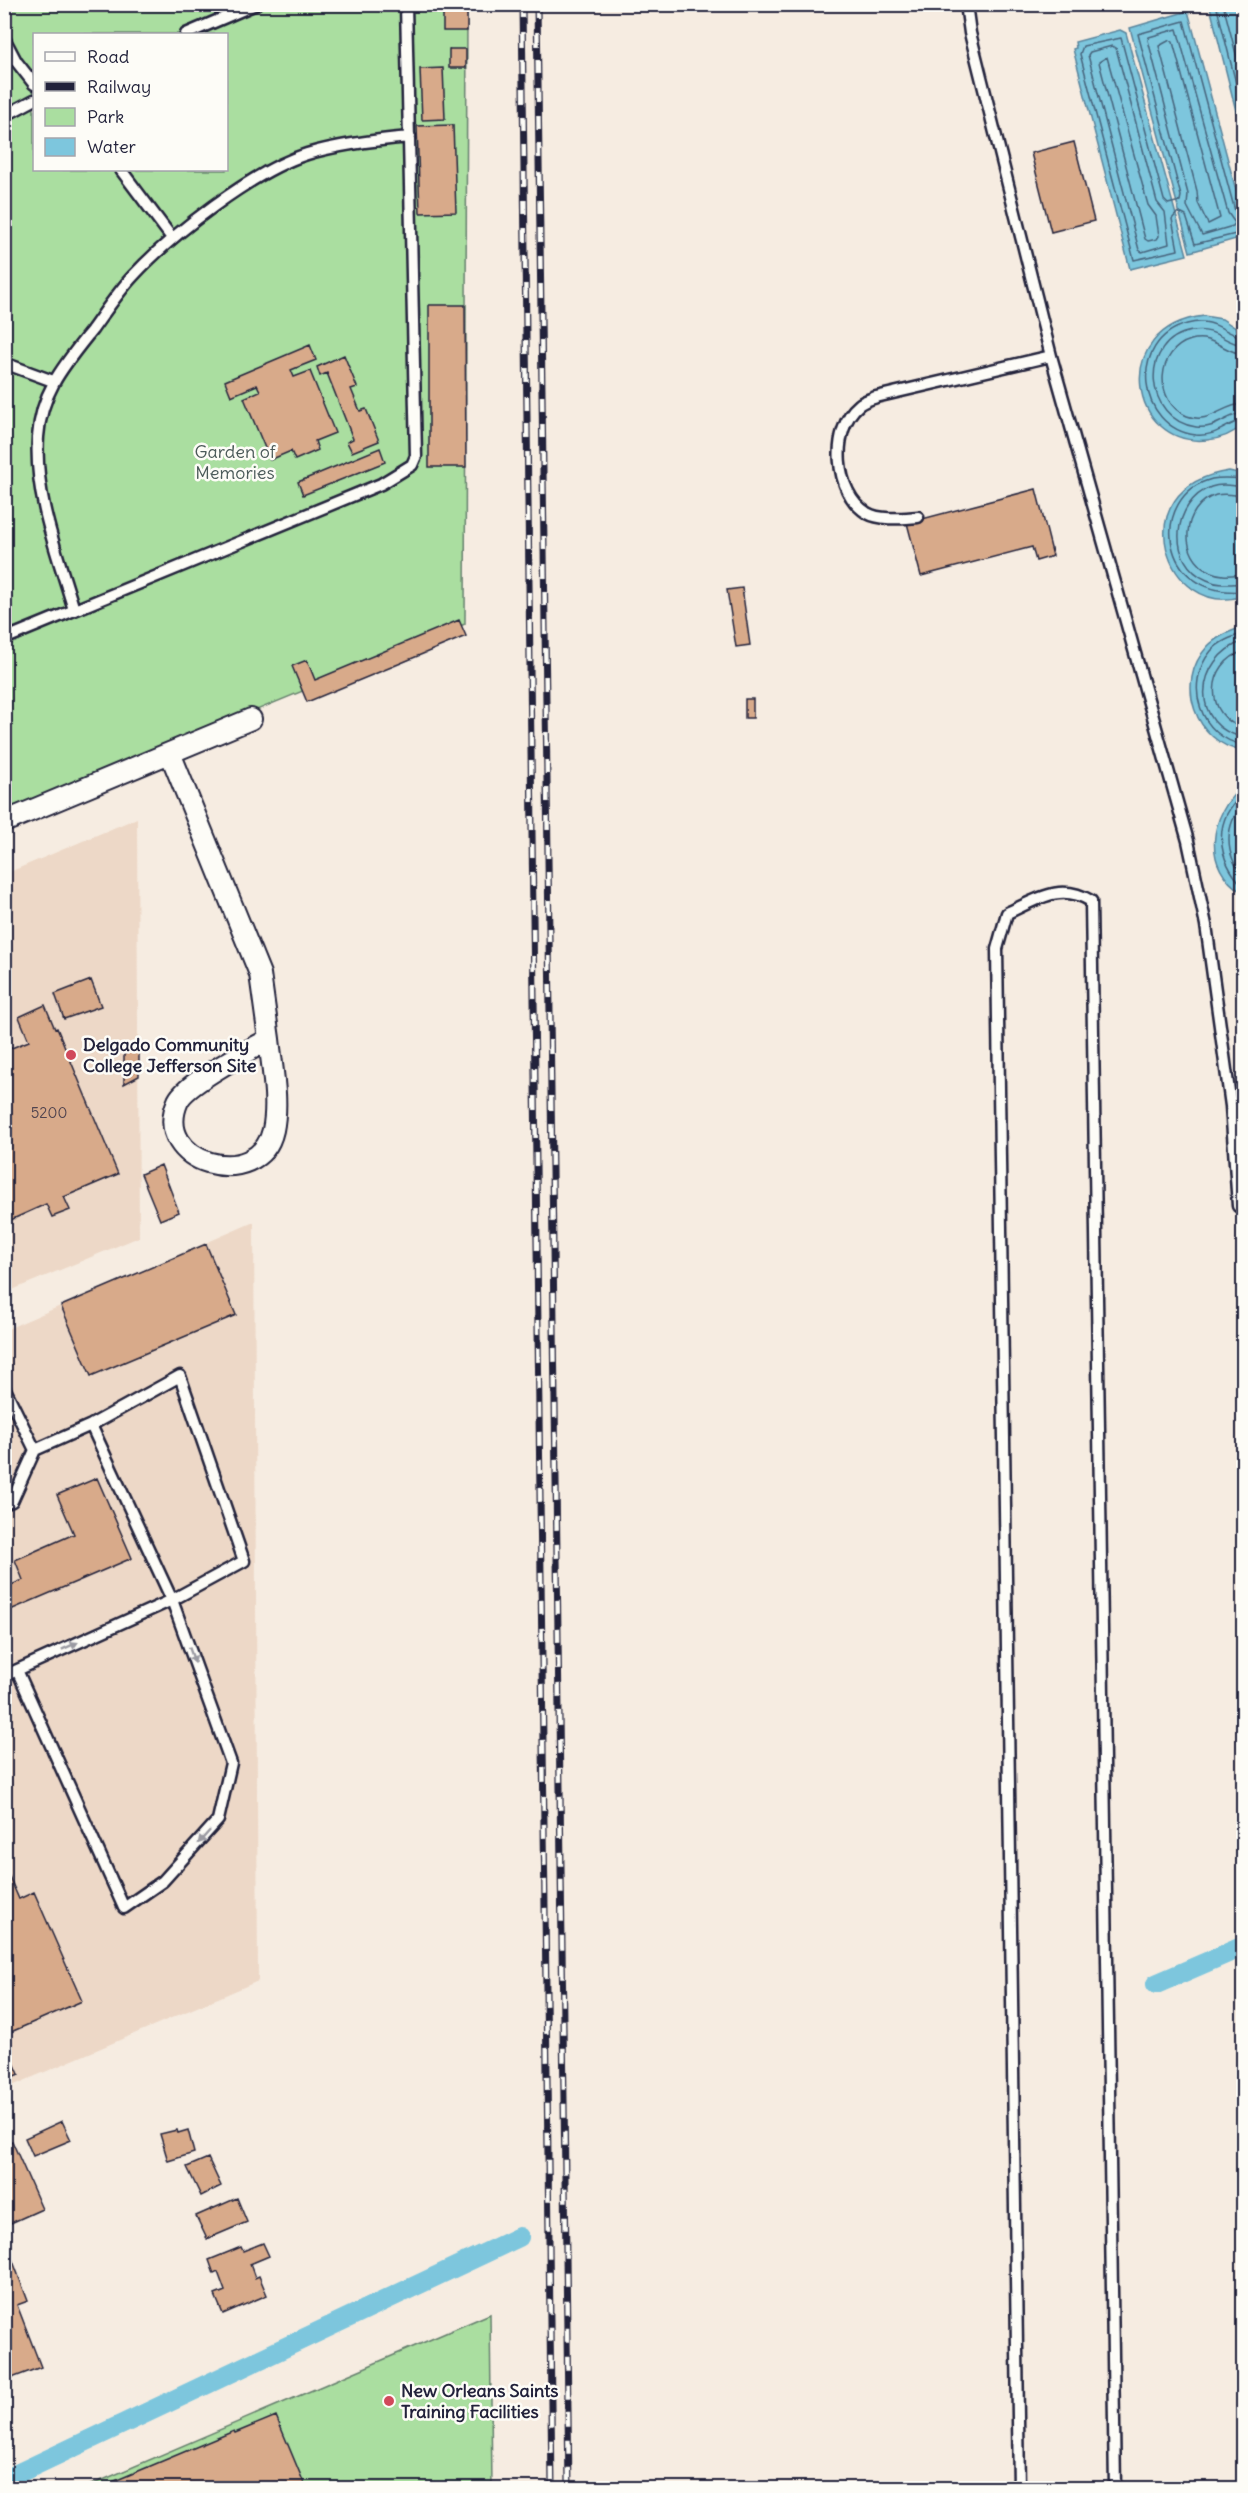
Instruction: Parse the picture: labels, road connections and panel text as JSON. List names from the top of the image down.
{
  "parks": ["Garden of Memories"],
  "places": ["Delgado Community College Jefferson Site", "New Orleans Saints Training Facilities"],
  "house_numbers": ["5200"],
  "legend": [
    "Road",
    "Railway",
    "Park",
    "Water"
  ]
}
